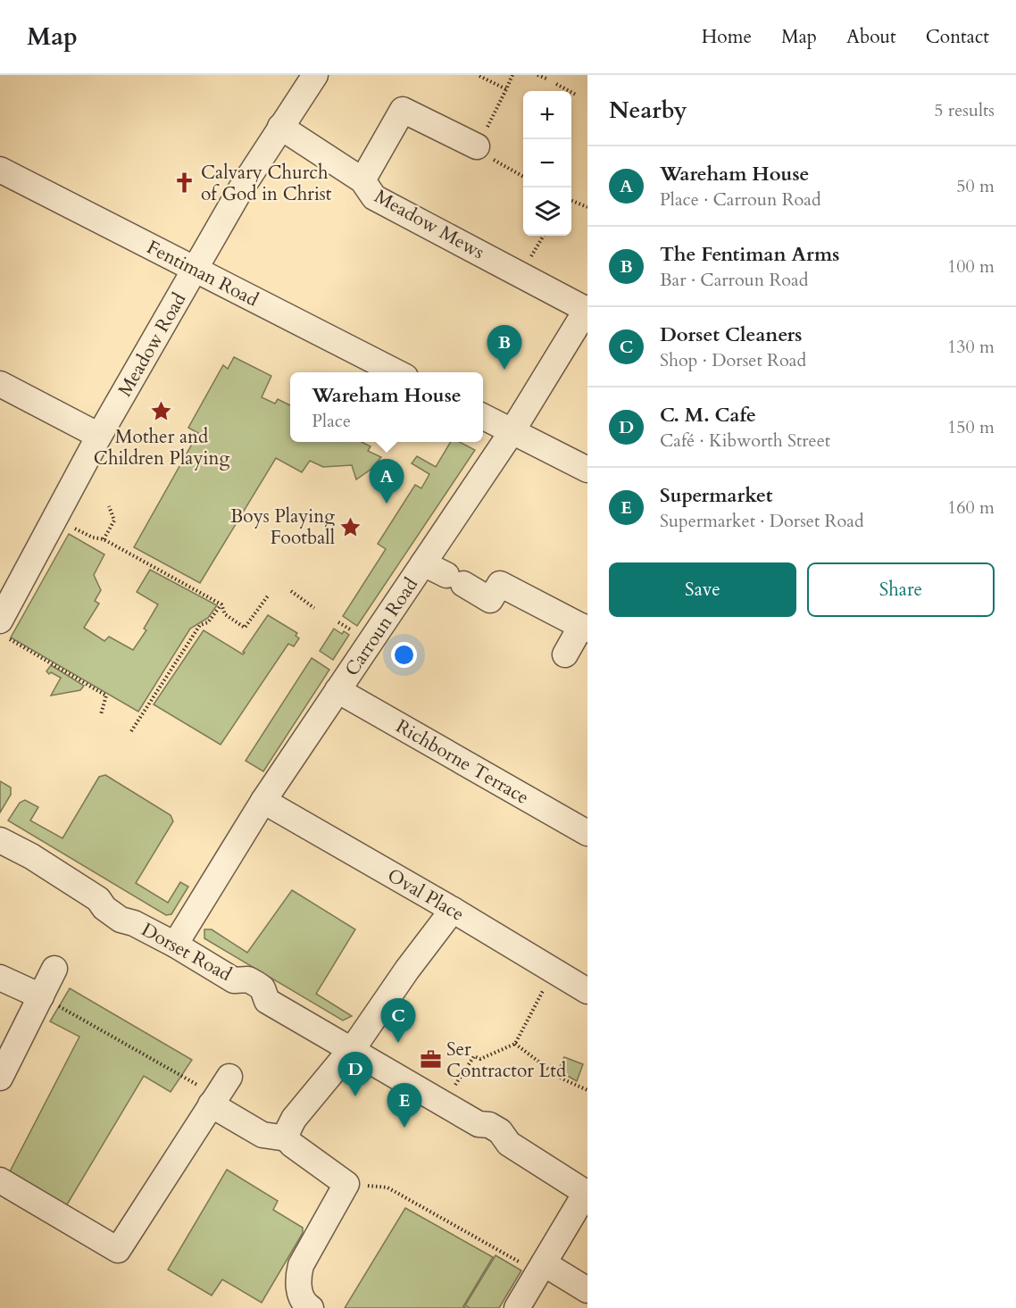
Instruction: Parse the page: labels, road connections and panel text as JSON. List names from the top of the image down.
{
  "streets": {
    "street": [
      "Meadow Mews",
      "Fentiman Road",
      "Meadow Road",
      "Carroun Road",
      "Richborne Terrace",
      "Oval Place",
      "Dorset Road"
    ]
  },
  "crossings": [
    ["Meadow Mews", "Meadow Road"],
    ["Meadow Mews", "Carroun Road"],
    ["Fentiman Road", "Meadow Road"],
    ["Carroun Road", "Richborne Terrace"],
    ["Carroun Road", "Oval Place"],
    ["Carroun Road", "Dorset Road"]
  ],
  "places": {
    "church": ["Calvary Church of God in Christ"],
    "place": ["Mother and Children Playing", "Boys Playing Football"],
    "office": ["Ser Contractor Ltd"]
  },
  "page": {
    "header": "Map",
    "nav": [
      "Home",
      "Map",
      "About",
      "Contact"
    ],
    "heading": ["Nearby", "5 results"],
    "map_buttons": ["+", "−"],
    "list": [
      {
        "mark": "A",
        "name": "Wareham House",
        "note": "Place · Carroun Road",
        "value": "50 m"
      },
      {
        "mark": "B",
        "name": "The Fentiman Arms",
        "note": "Bar · Carroun Road",
        "value": "100 m"
      },
      {
        "mark": "C",
        "name": "Dorset Cleaners",
        "note": "Shop · Dorset Road",
        "value": "130 m"
      },
      {
        "mark": "D",
        "name": "C. M. Cafe",
        "note": "Café · Kibworth Street",
        "value": "150 m"
      },
      {
        "mark": "E",
        "name": "Supermarket",
        "note": "Supermarket · Dorset Road",
        "value": "160 m"
      }
    ],
    "pins": [
      "B",
      "A",
      "C",
      "D",
      "E"
    ],
    "popup": ["Wareham House", "Place"],
    "buttons": ["Save", "Share"]
  }
}
